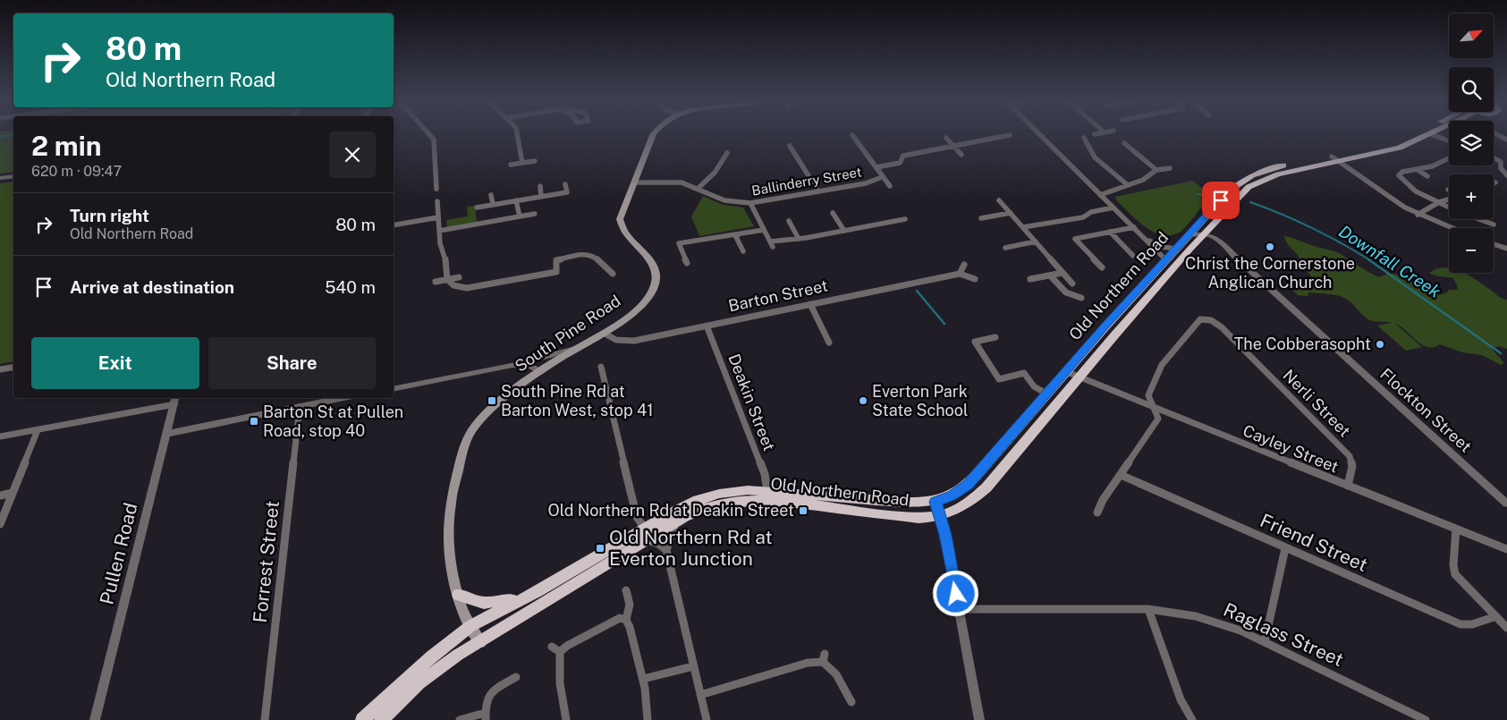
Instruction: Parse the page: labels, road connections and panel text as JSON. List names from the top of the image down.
{
  "streets": {
    "highway": ["Old Northern Road"],
    "main road": ["South Pine Road"],
    "street": [
      "Ballinderry Street",
      "Barton Street",
      "Deakin Street",
      "Nerli Street",
      "Flockton Street",
      "Cayley Street",
      "Friend Street",
      "Pullen Road",
      "Forrest Street",
      "Raglass Street"
    ]
  },
  "crossings": [
    ["Ballinderry Street", "South Pine Road"],
    ["Old Northern Road", "South Pine Road"],
    ["Old Northern Road", "Deakin Street"],
    ["Old Northern Road", "Flockton Street"],
    ["Old Northern Road", "Cayley Street"],
    ["Barton Street", "South Pine Road"],
    ["Barton Street", "Deakin Street"],
    ["Nerli Street", "Cayley Street"]
  ],
  "water": ["Downfall Creek"],
  "places": {
    "other": ["Christ the Cornerstone Anglican Church", "The Cobberasopht", "Everton Park State School"],
    "transit": [
      "South Pine Rd at Barton West, stop 41",
      "Barton St at Pullen Road, stop 40",
      "Old Northern Rd at Deakin Street",
      "Old Northern Rd at Everton Junction"
    ]
  },
  "north": "top right",
  "page": {
    "map_buttons": ["+", "−"],
    "turn": ["80 m", "Old Northern Road"],
    "heading": ["2 min", "620 m · 09:47"],
    "list": [
      {
        "name": "Turn right",
        "note": "Old Northern Road",
        "value": "80 m"
      },
      {
        "name": "Arrive at destination",
        "value": "540 m"
      }
    ],
    "buttons": ["Exit", "Share"]
  }
}
